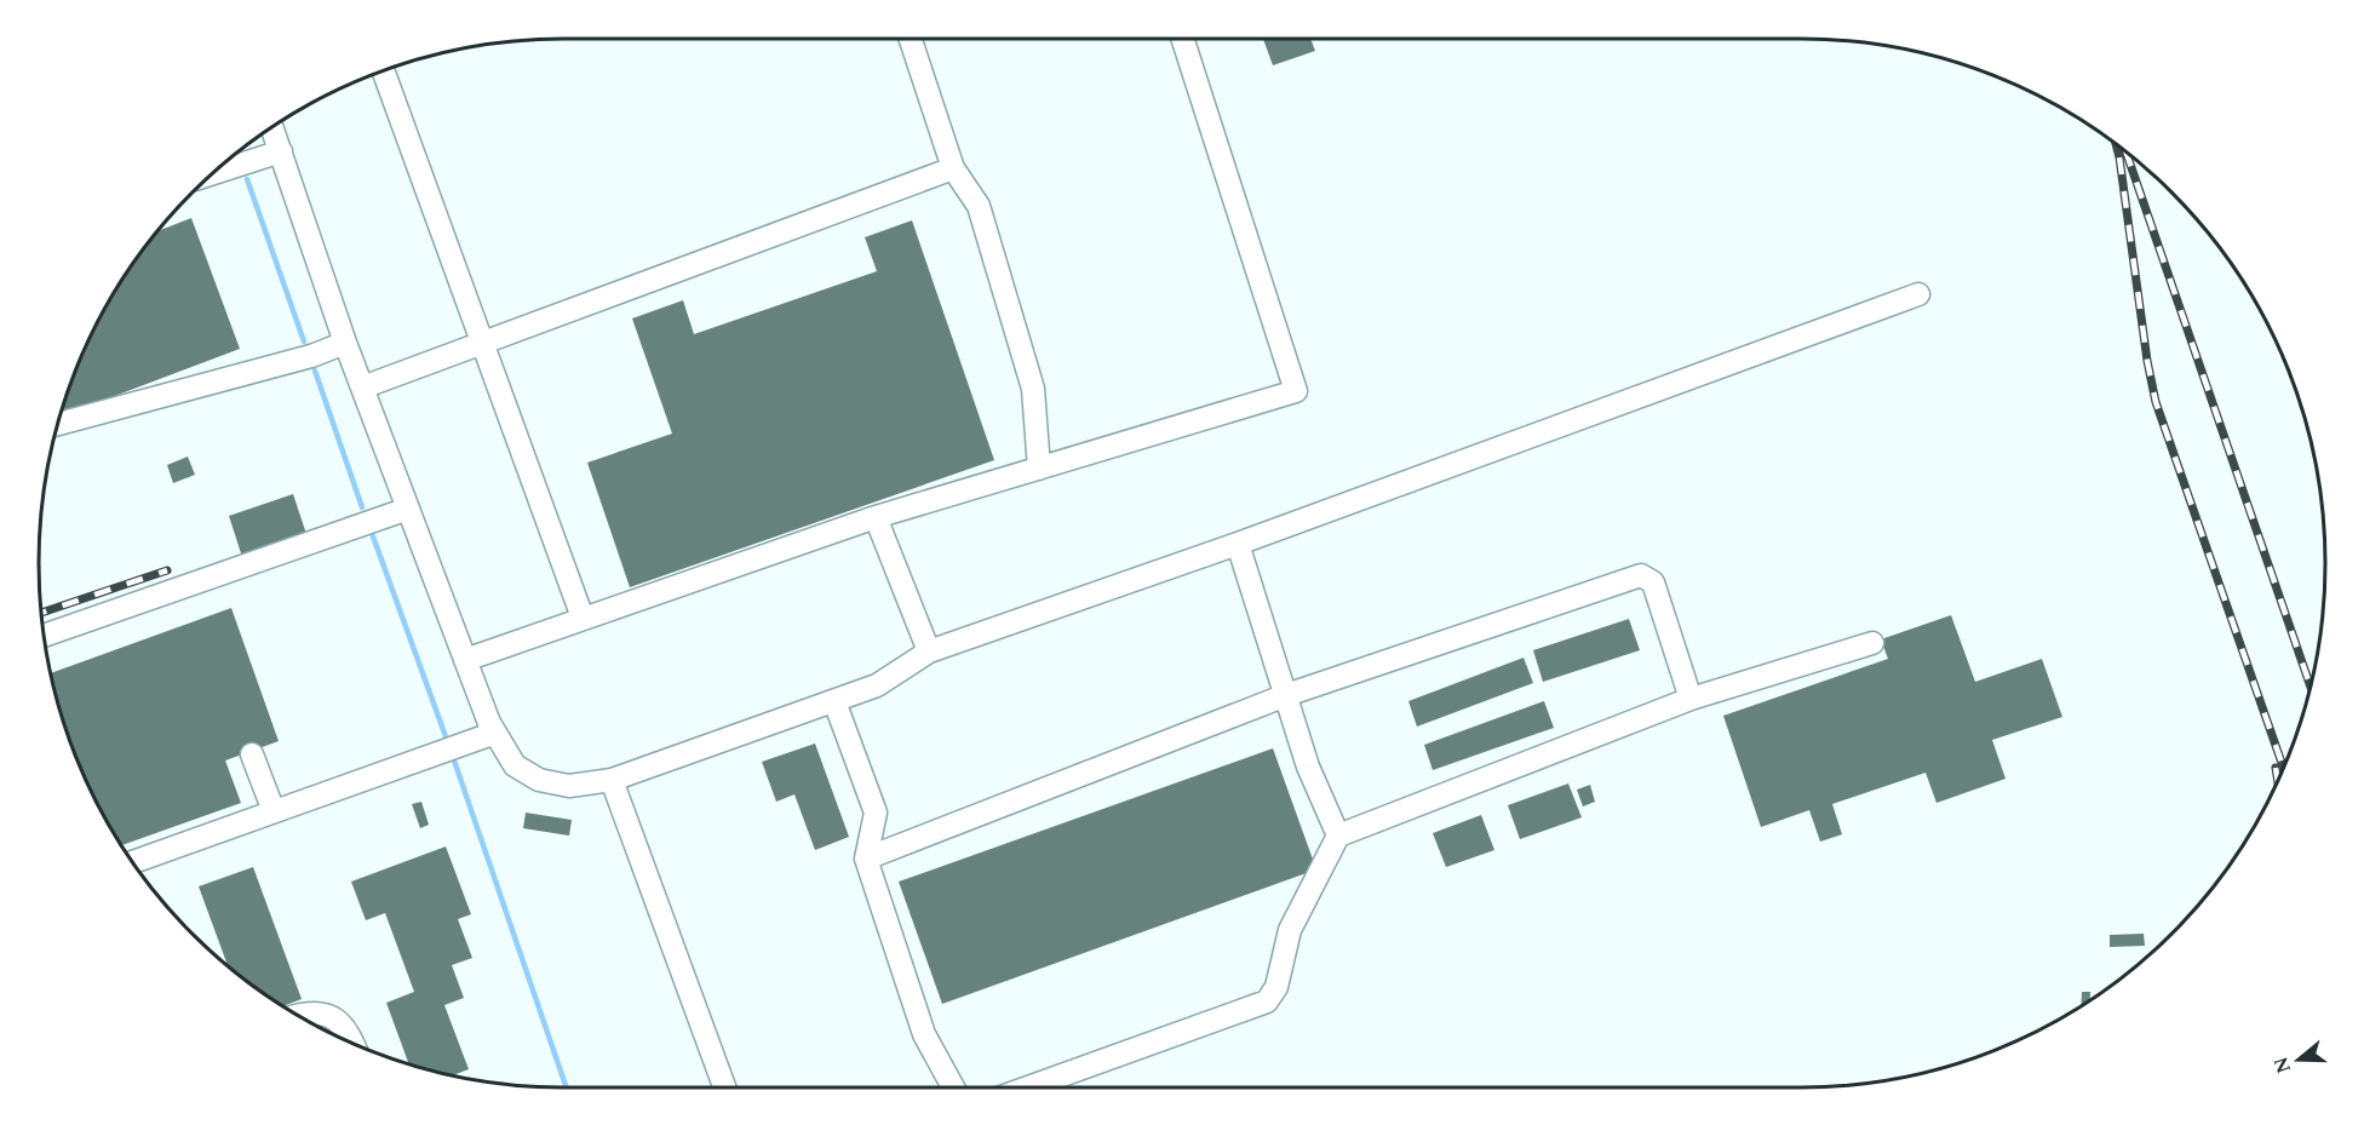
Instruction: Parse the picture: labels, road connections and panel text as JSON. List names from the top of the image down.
{
  "north": "left"
}
